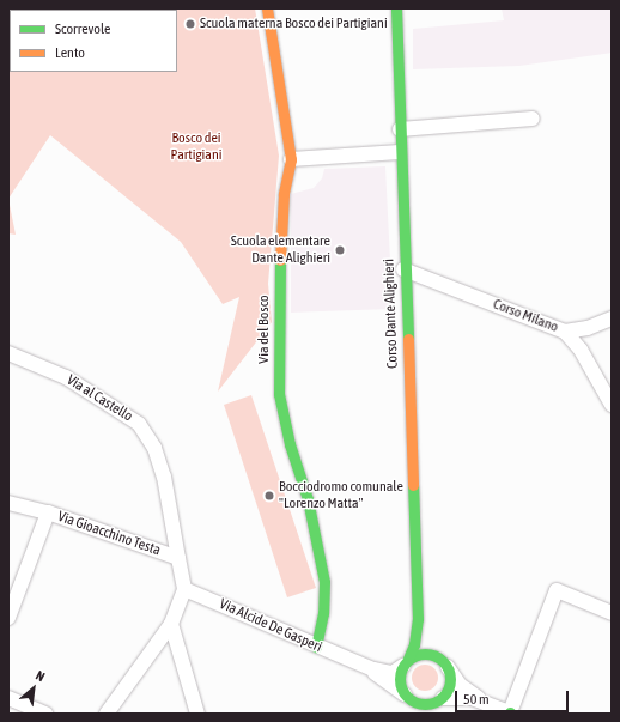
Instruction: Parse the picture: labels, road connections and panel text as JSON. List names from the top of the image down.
{
  "streets": {
    "street": [
      "Corso Dante Alighieri",
      "Corso Milano",
      "Via del Bosco",
      "Via al Castello",
      "Via Gioacchino Testa",
      "Via Alcide De Gasperi"
    ]
  },
  "crossings": [
    ["Corso Dante Alighieri", "Corso Milano"],
    ["Corso Dante Alighieri", "Via Alcide De Gasperi"],
    ["Via del Bosco", "Via Alcide De Gasperi"],
    ["Via al Castello", "Via Gioacchino Testa"],
    ["Via Gioacchino Testa", "Via Alcide De Gasperi"]
  ],
  "parks": ["Bosco dei Partigiani"],
  "places": ["Scuola materna Bosco dei Partigiani", "Scuola elementare Dante Alighieri", "Bocciodromo comunale \"Lorenzo Matta\""],
  "legend": ["Scorrevole", "Lento"],
  "scale_bar": "50 m",
  "north": "top right"
}
